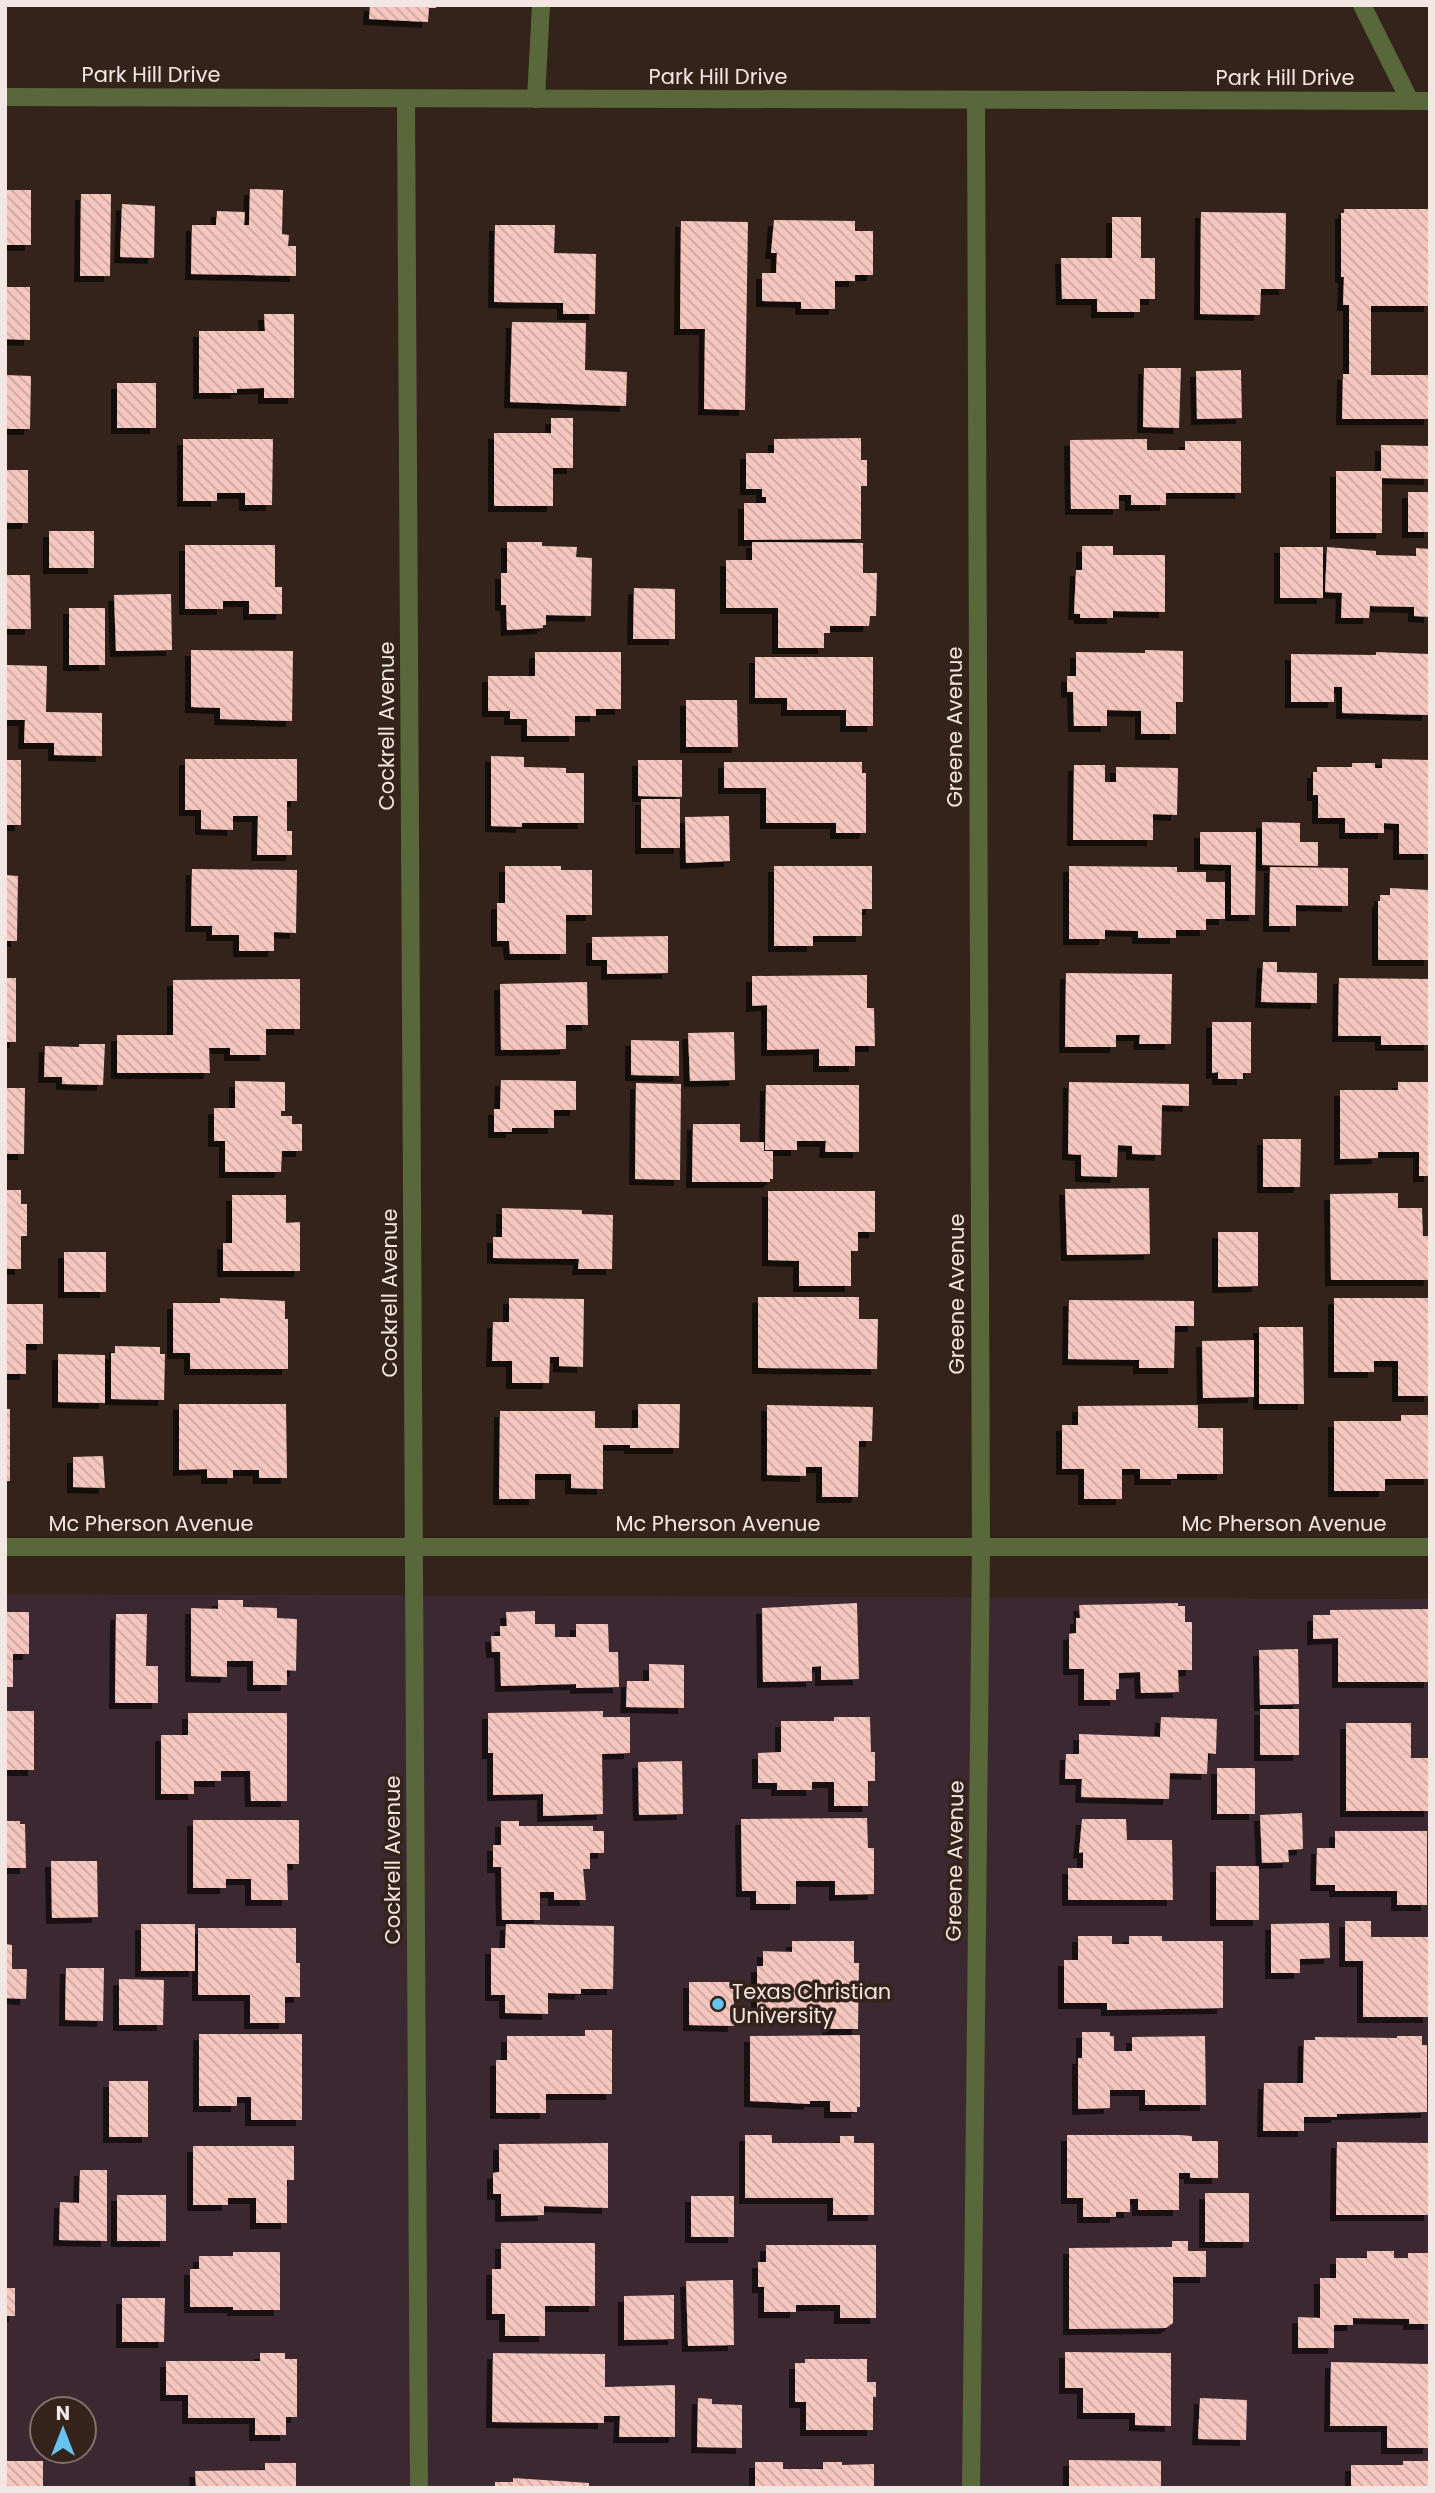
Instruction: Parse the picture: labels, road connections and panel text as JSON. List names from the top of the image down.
{
  "streets": {
    "street": [
      "Park Hill Drive",
      "Cockrell Avenue",
      "Greene Avenue",
      "Mc Pherson Avenue"
    ]
  },
  "crossings": [
    ["Park Hill Drive", "Cockrell Avenue"],
    ["Park Hill Drive", "Greene Avenue"],
    ["Cockrell Avenue", "Mc Pherson Avenue"],
    ["Greene Avenue", "Mc Pherson Avenue"]
  ],
  "places": ["Texas Christian University"],
  "north": "top"
}
